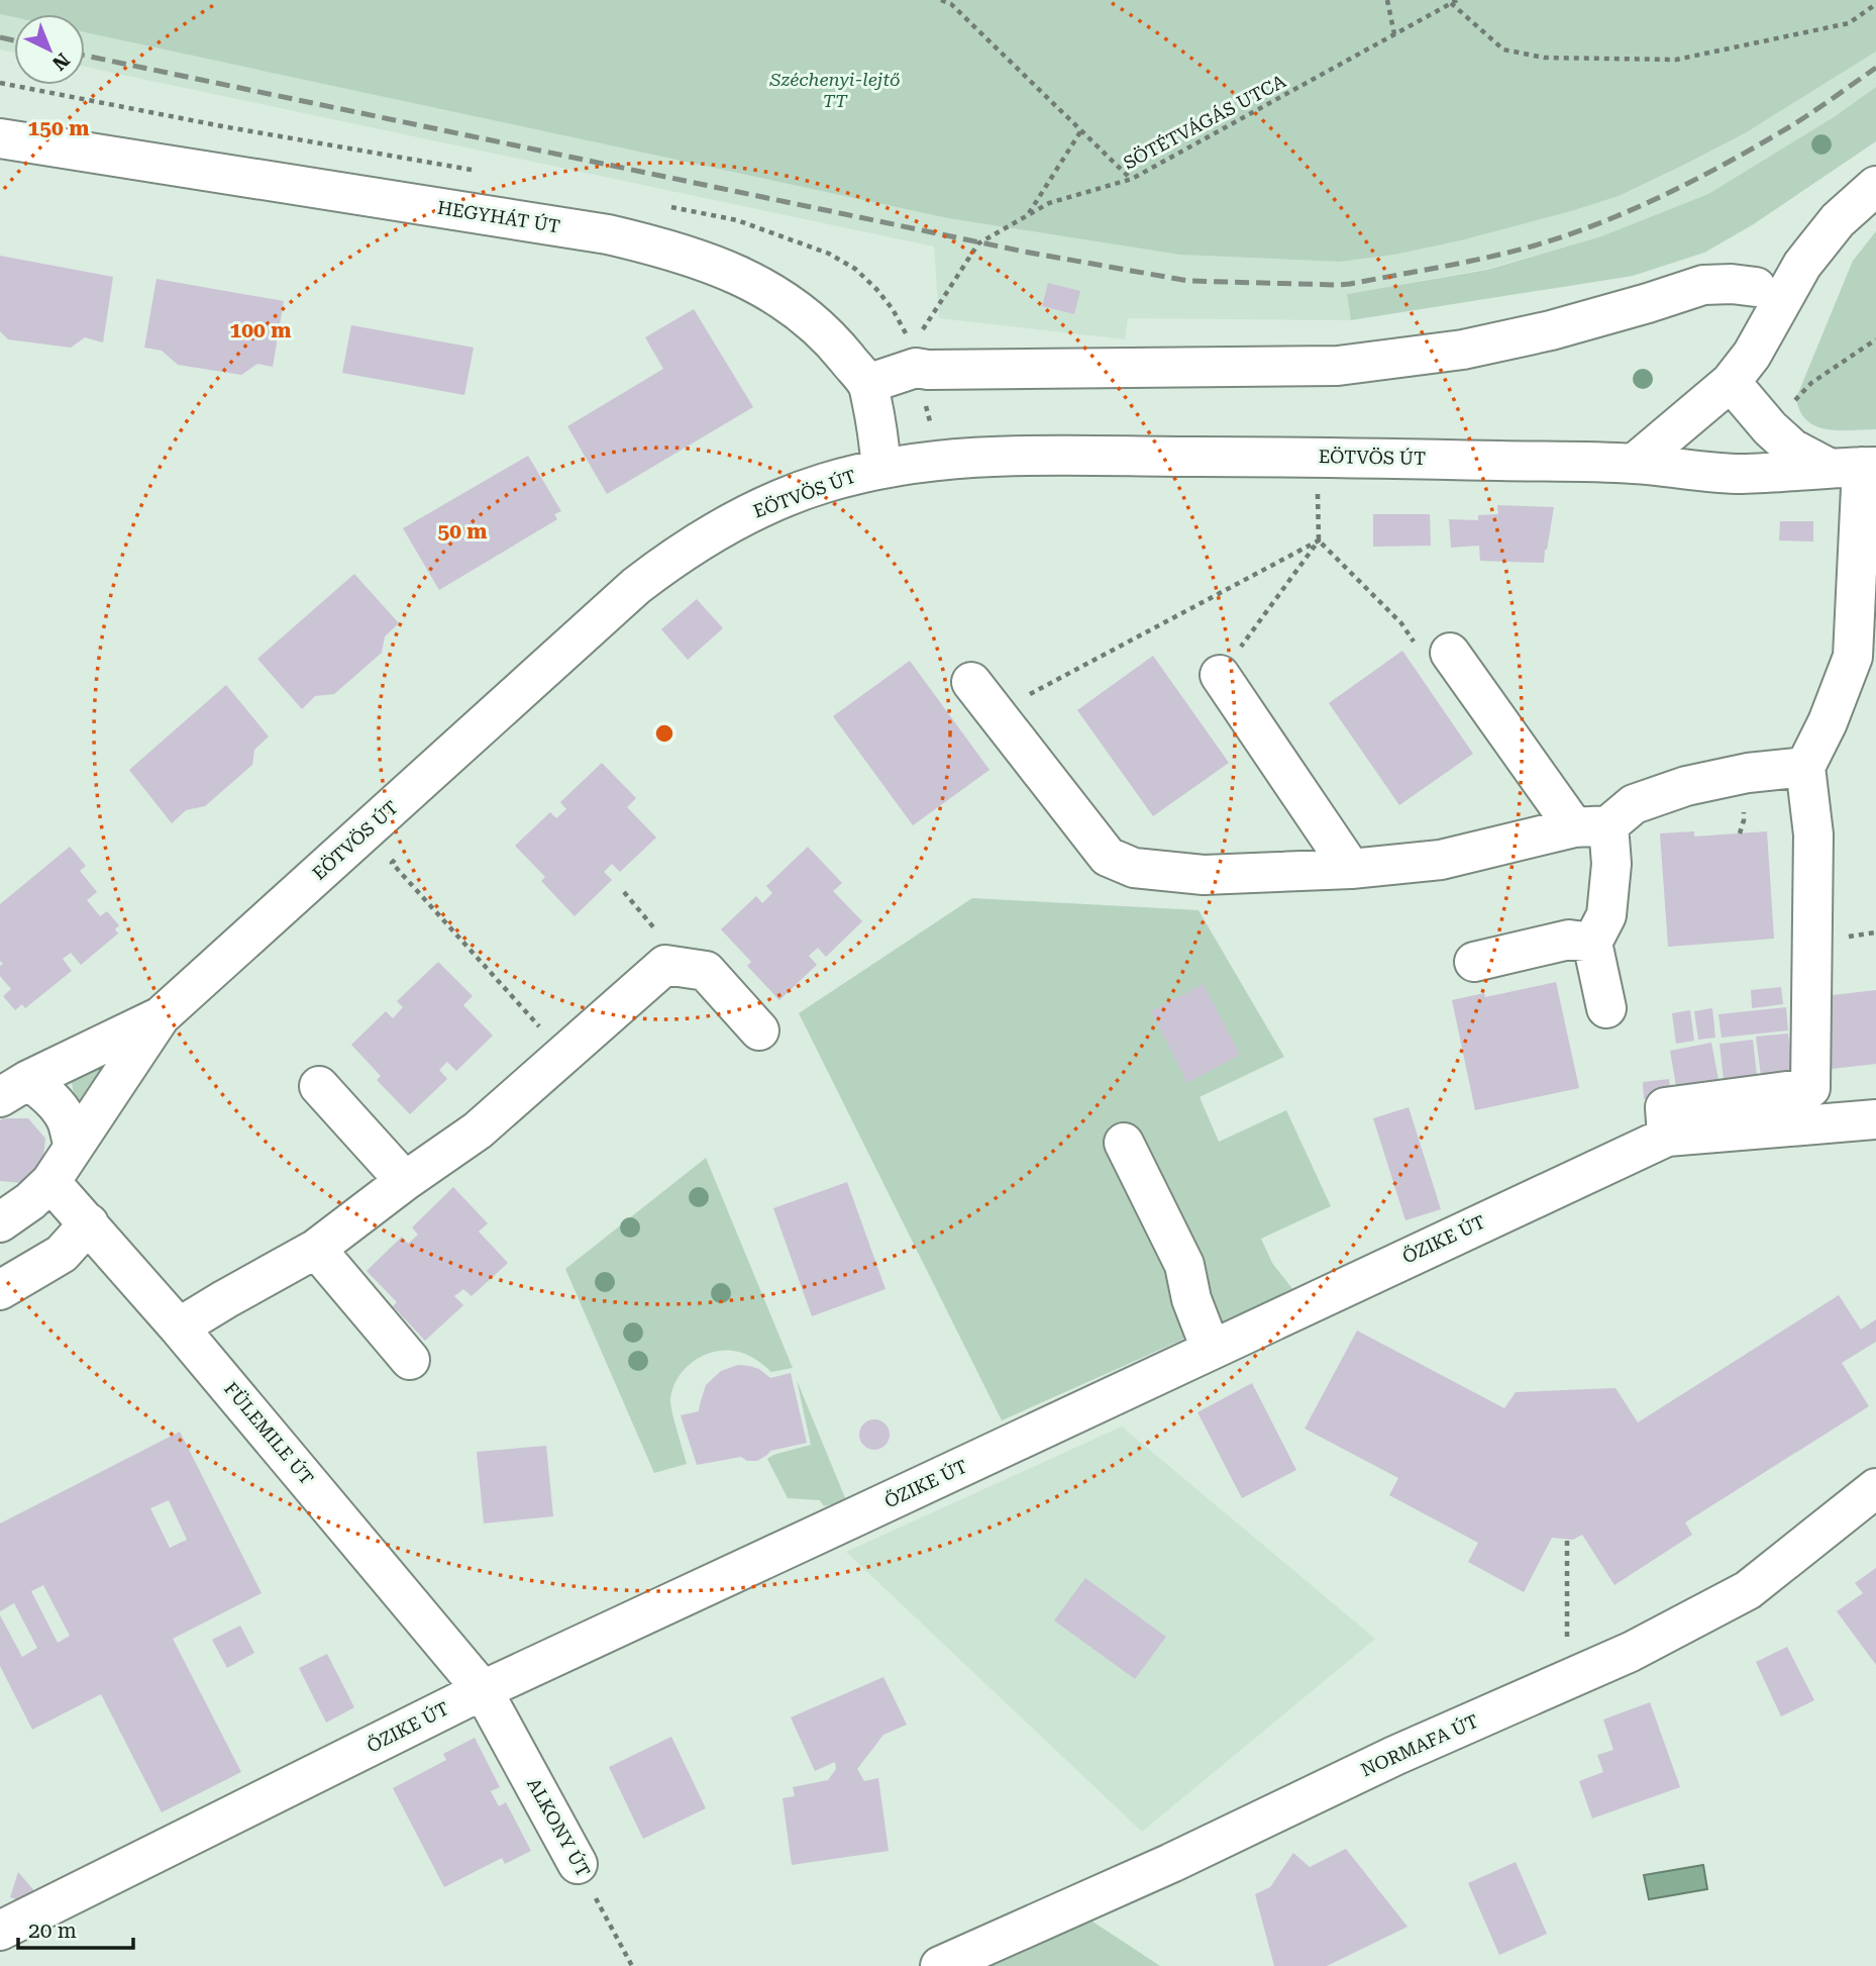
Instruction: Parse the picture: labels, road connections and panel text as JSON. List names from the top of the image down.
{
  "streets": {
    "street": [
      "HEGYHÁT ÚT",
      "EÖTVÖS ÚT",
      "ŐZIKE ÚT",
      "FÜLEMILE ÚT",
      "NORMAFA ÚT",
      "ALKONY ÚT"
    ],
    "path": ["SÖTÉTVÁGÁS UTCA"]
  },
  "crossings": [
    ["HEGYHÁT ÚT", "EÖTVÖS ÚT"],
    ["EÖTVÖS ÚT", "FÜLEMILE ÚT"],
    ["ŐZIKE ÚT", "FÜLEMILE ÚT"],
    ["ŐZIKE ÚT", "ALKONY ÚT"],
    ["FÜLEMILE ÚT", "ALKONY ÚT"]
  ],
  "parks": ["Széchenyi-lejtő TT"],
  "scale_bar": "20 m",
  "north": "bottom right",
  "rings": ["150 m", "100 m", "50 m"]
}
